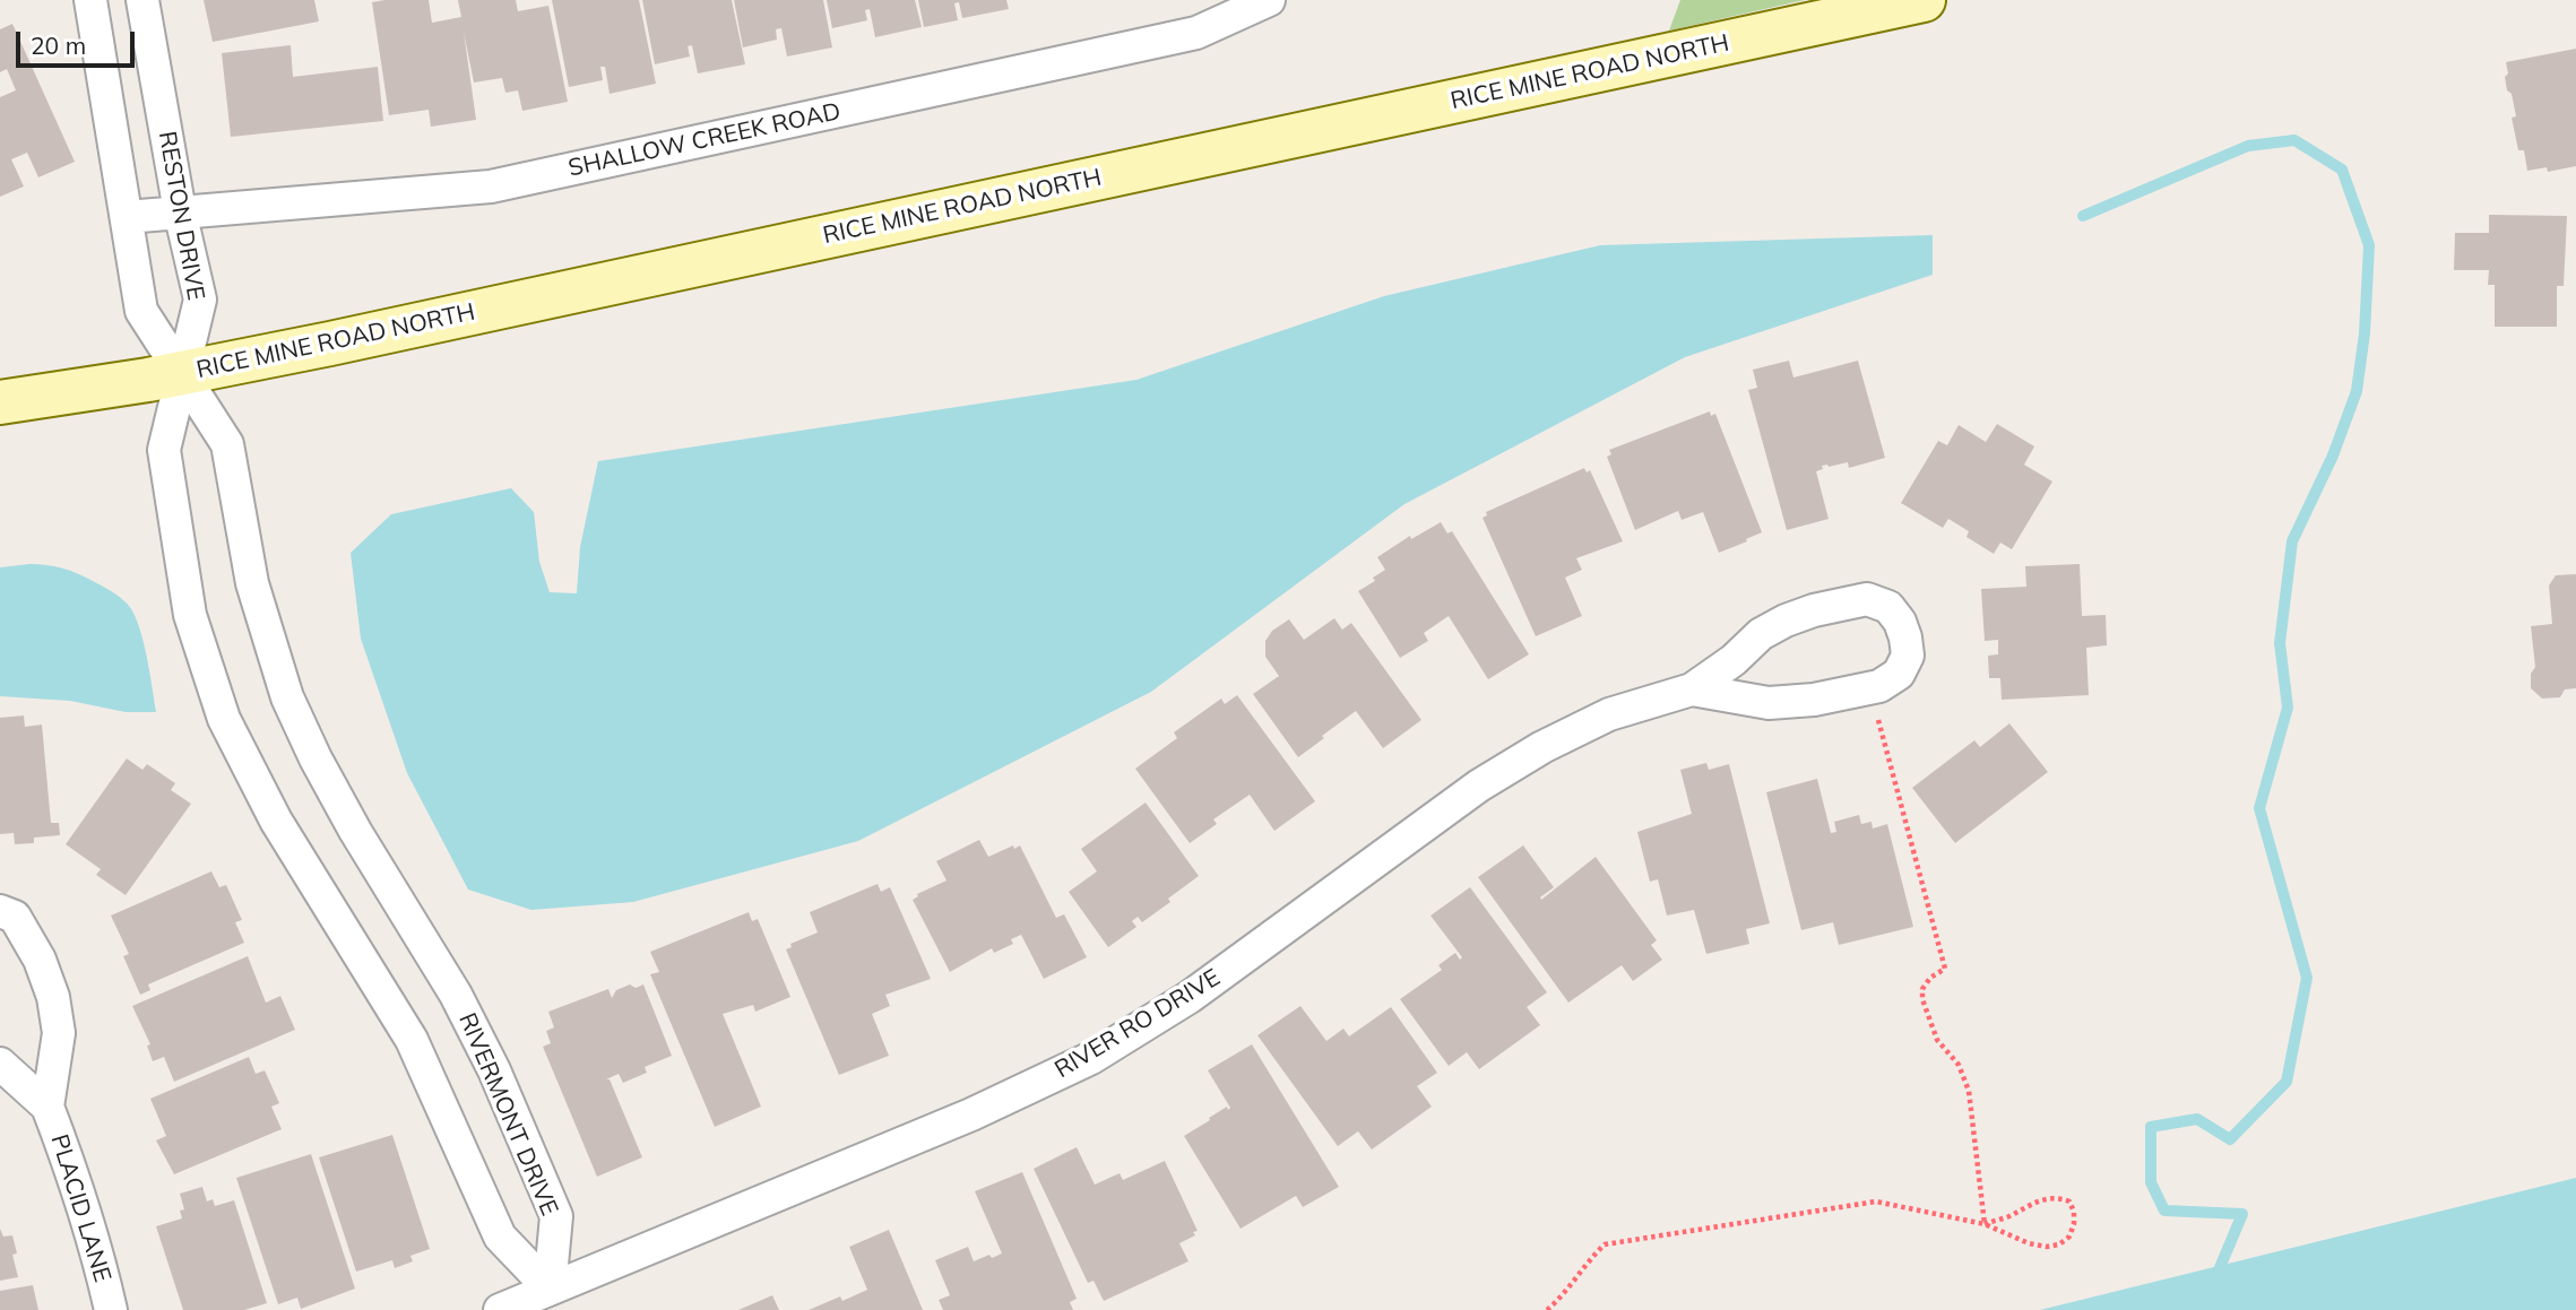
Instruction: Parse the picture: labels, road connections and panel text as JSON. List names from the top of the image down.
{
  "streets": {
    "main road": ["RICE MINE ROAD NORTH"],
    "street": [
      "SHALLOW CREEK ROAD",
      "RESTON DRIVE",
      "RIVER RO DRIVE",
      "RIVERMONT DRIVE",
      "PLACID LANE"
    ]
  },
  "crossings": [
    ["RICE MINE ROAD NORTH", "RESTON DRIVE"],
    ["RICE MINE ROAD NORTH", "RIVERMONT DRIVE"],
    ["SHALLOW CREEK ROAD", "RESTON DRIVE"],
    ["RESTON DRIVE", "RIVERMONT DRIVE"],
    ["RIVER RO DRIVE", "RIVERMONT DRIVE"]
  ],
  "scale_bar": "20 m"
}
